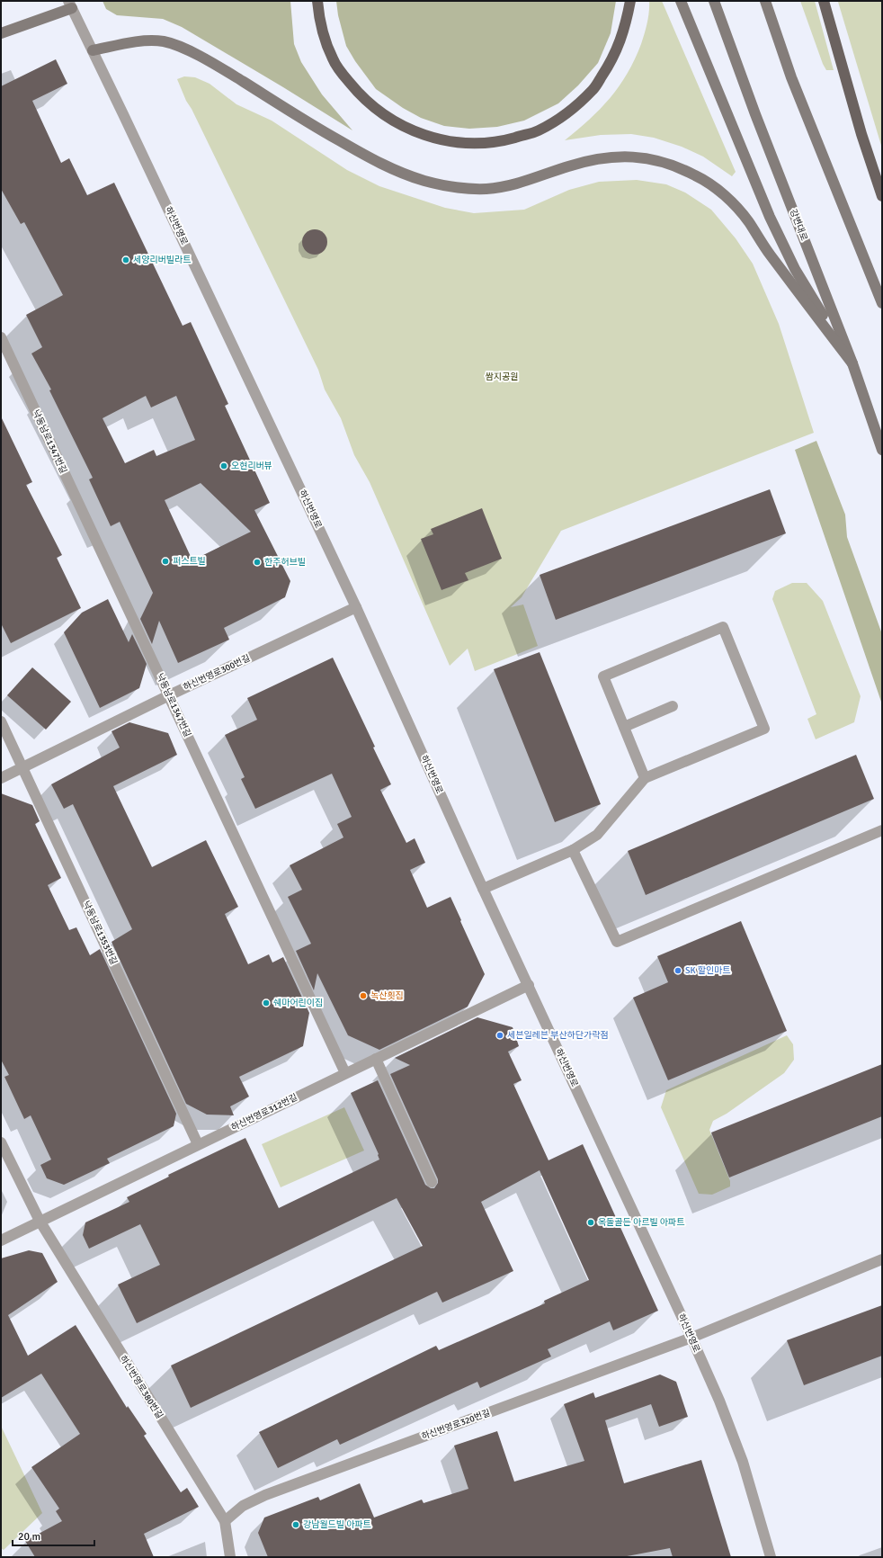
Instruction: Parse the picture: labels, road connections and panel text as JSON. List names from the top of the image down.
{
  "streets": {
    "main road": ["강변대로"],
    "street": [
      "하신번영로",
      "낙동남로1347번길",
      "하신번영로300번길",
      "낙동남로1353번길",
      "하신번영로312번길",
      "하신번영로380번길",
      "하신번영로320번길"
    ]
  },
  "crossings": [
    ["하신번영로", "하신번영로300번길"],
    ["하신번영로", "하신번영로312번길"],
    ["하신번영로", "하신번영로320번길"],
    ["낙동남로1347번길", "하신번영로300번길"],
    ["낙동남로1347번길", "하신번영로312번길"],
    ["하신번영로300번길", "낙동남로1353번길"],
    ["낙동남로1353번길", "하신번영로312번길"],
    ["하신번영로312번길", "하신번영로380번길"],
    ["하신번영로380번길", "하신번영로320번길"]
  ],
  "parks": ["쌈지공원"],
  "places": [
    "세양리버빌라트",
    "오현리버뷰",
    "퍼스트빌",
    "한주허브빌",
    "SK 할인마트",
    "녹산횟집",
    "쉐마어린이집",
    "세븐일레븐 부산하단가락점",
    "옥돌골든 아르빌 아파트",
    "강남월드빌 아파트"
  ],
  "scale_bar": "20 m"
}
